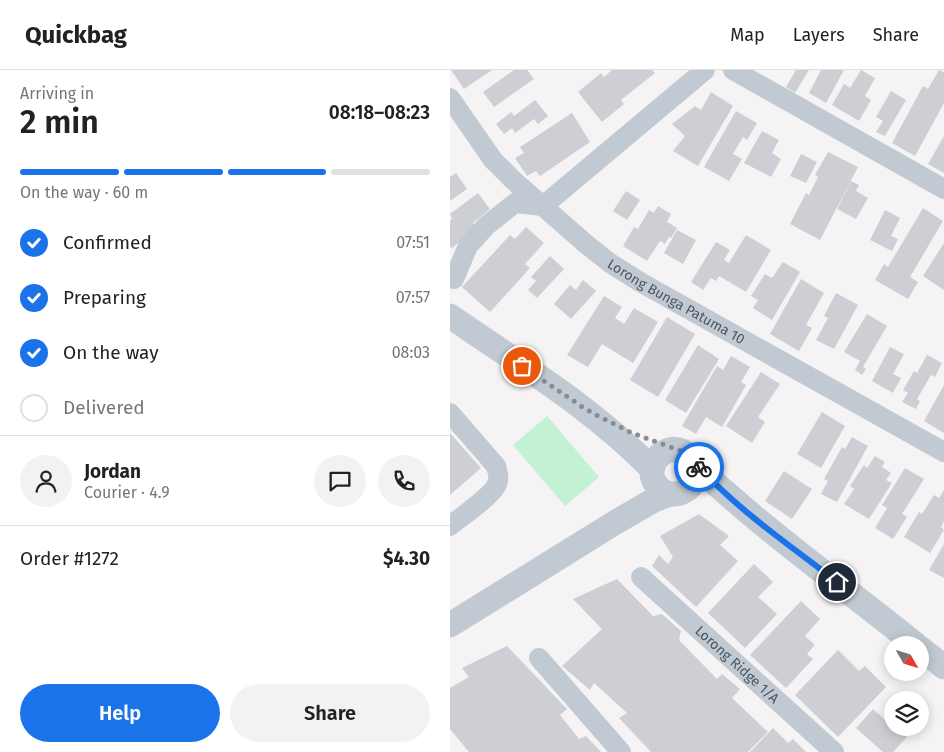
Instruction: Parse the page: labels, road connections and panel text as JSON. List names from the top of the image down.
{
  "streets": {
    "street": ["Lorong Bunga Patuma 10", "Lorong Ridge 1/A"]
  },
  "north": "bottom right",
  "page": {
    "header": "Quickbag",
    "nav": ["Map", "Layers", "Share"],
    "heading": ["2 min", "Arriving in", "08:18–08:23"],
    "panel": [
      "Jordan",
      "Courier · 4.9",
      "Order #1272",
      "$4.30"
    ],
    "bar": "On the way · 60 m",
    "list": [
      ["Confirmed", "07:51"],
      ["Preparing", "07:57"],
      ["On the way", "08:03"],
      "Delivered"
    ],
    "buttons": ["Help", "Share"]
  }
}
